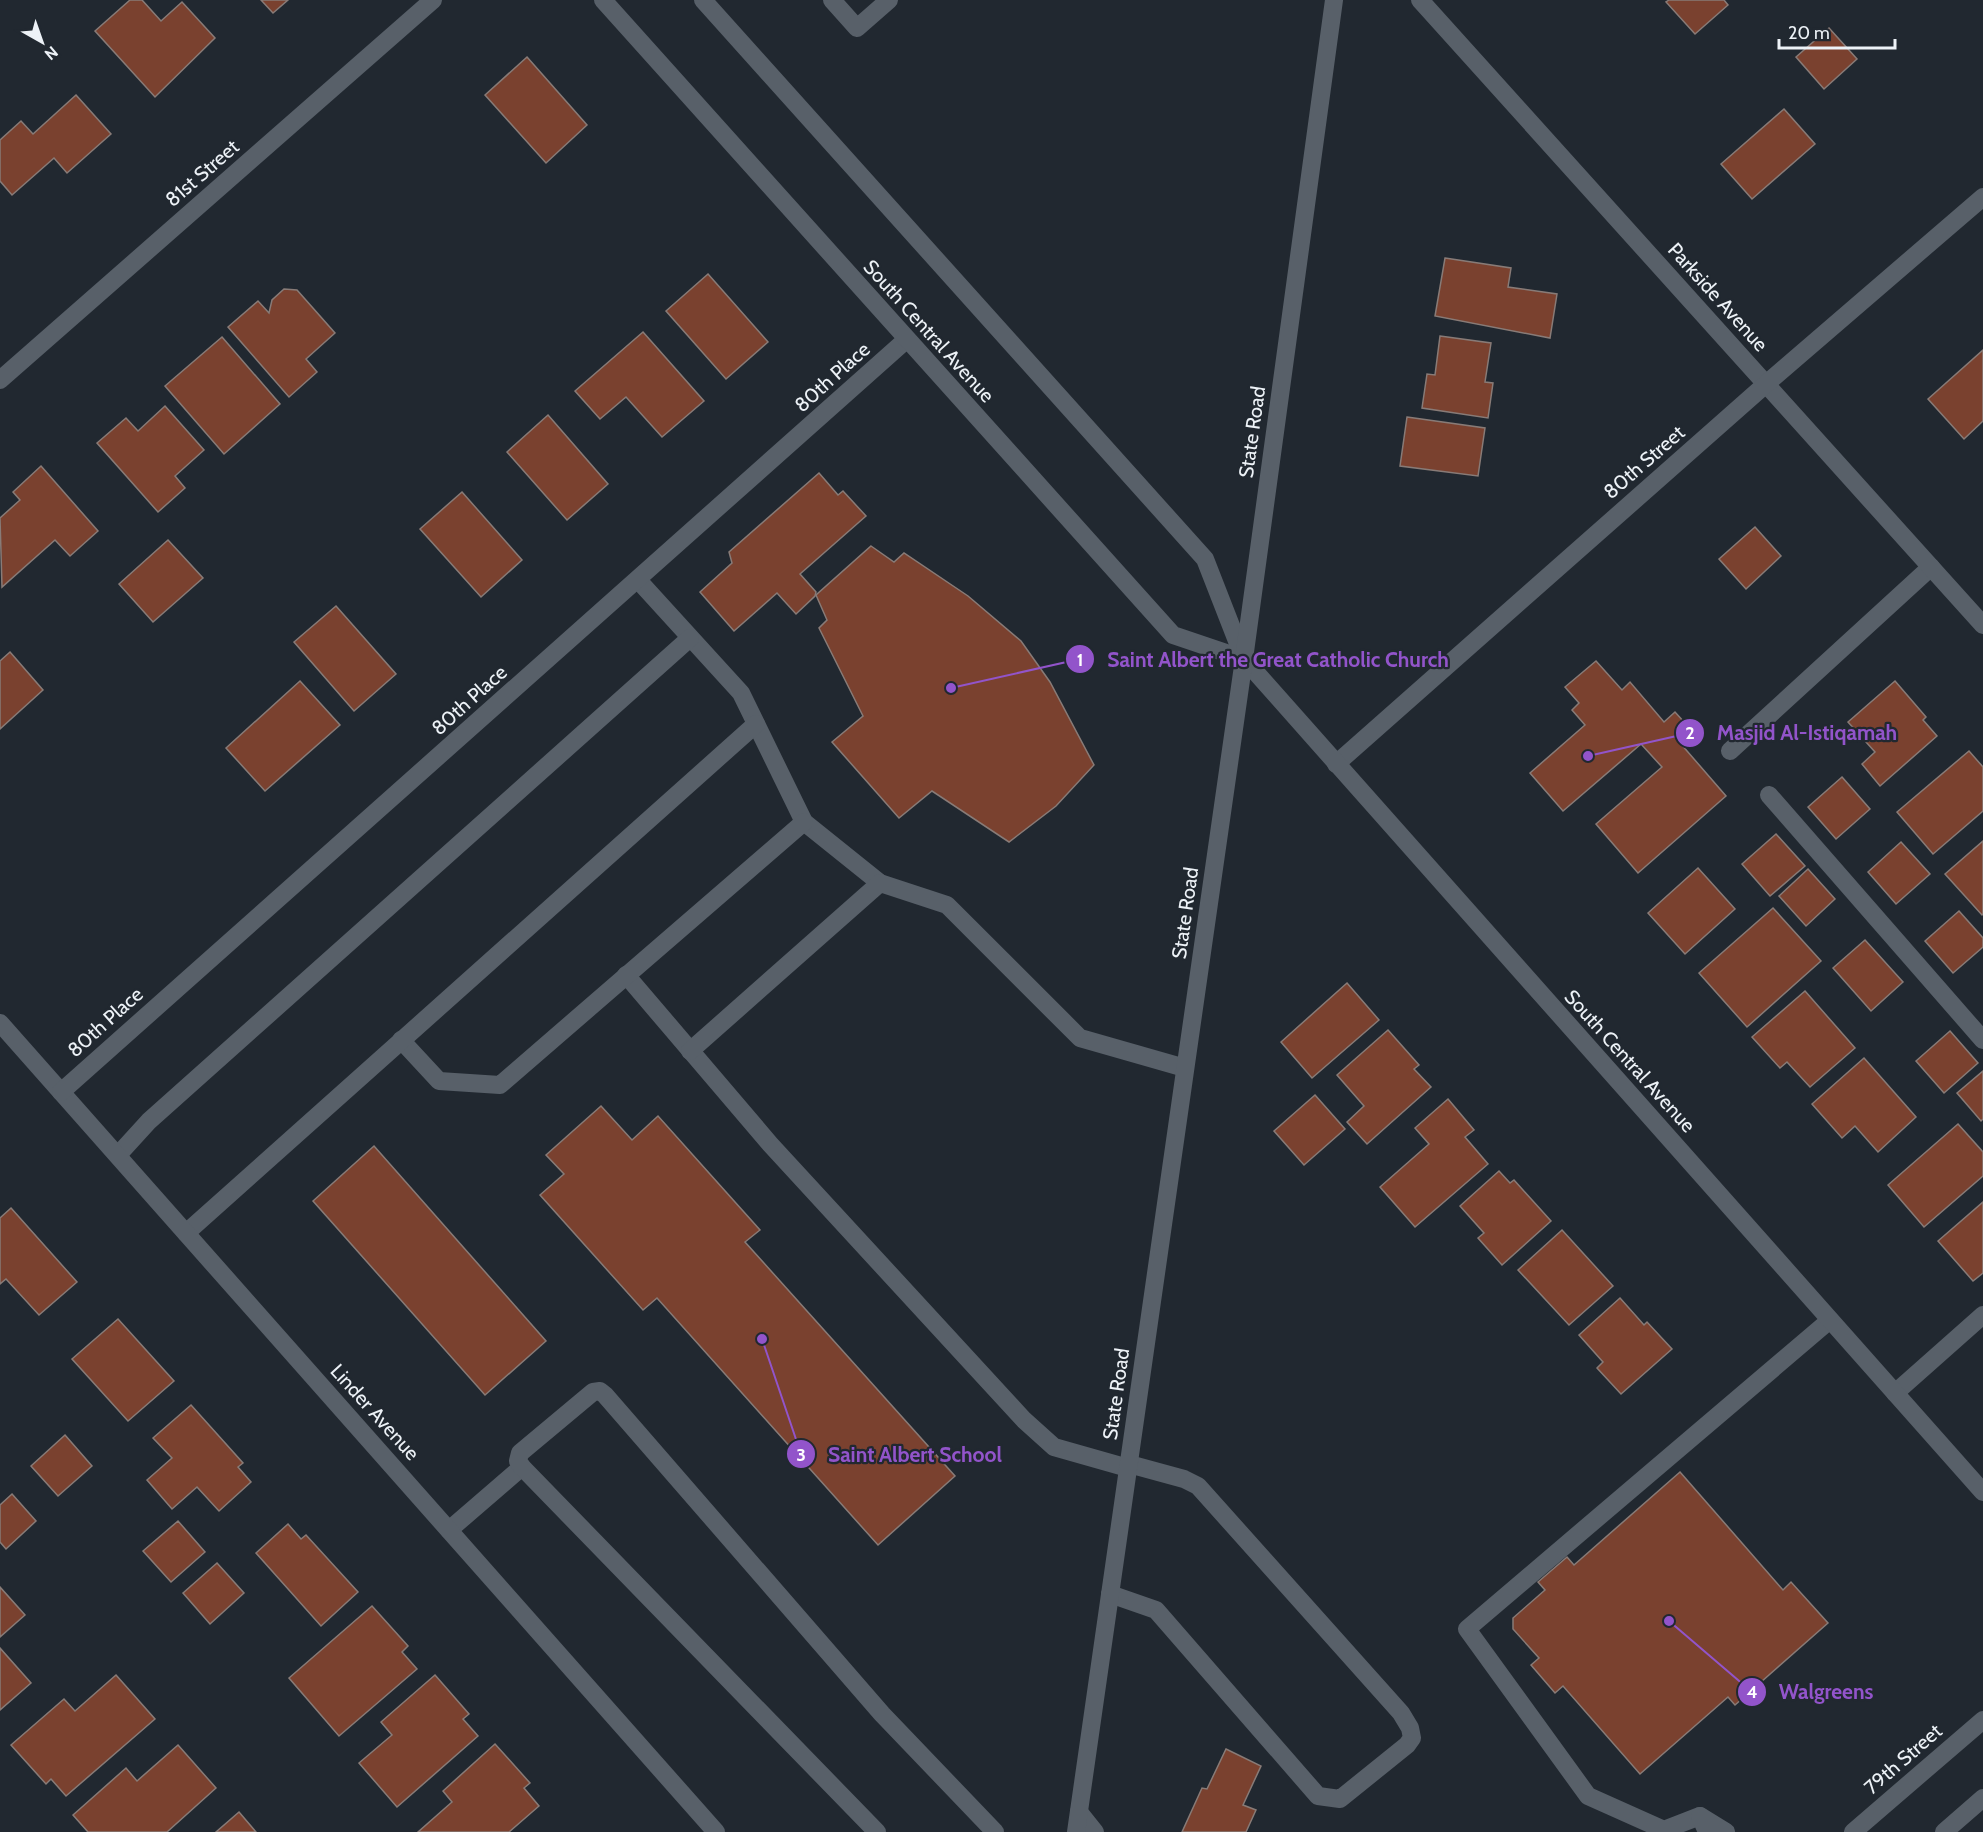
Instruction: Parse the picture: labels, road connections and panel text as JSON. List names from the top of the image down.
{
  "streets": {
    "street": [
      "81st Street",
      "Parkside Avenue",
      "South Central Avenue",
      "80th Place",
      "State Road",
      "80th Street",
      "Linder Avenue",
      "79th Street"
    ]
  },
  "crossings": [
    ["Parkside Avenue", "80th Street"],
    ["South Central Avenue", "80th Place"],
    ["South Central Avenue", "State Road"],
    ["South Central Avenue", "80th Street"],
    ["80th Place", "Linder Avenue"]
  ],
  "places": [
    "Saint Albert the Great Catholic Church",
    "Masjid Al-Istiqamah",
    "Saint Albert School",
    "Walgreens"
  ],
  "scale_bar": "20 m",
  "north": "bottom right"
}
